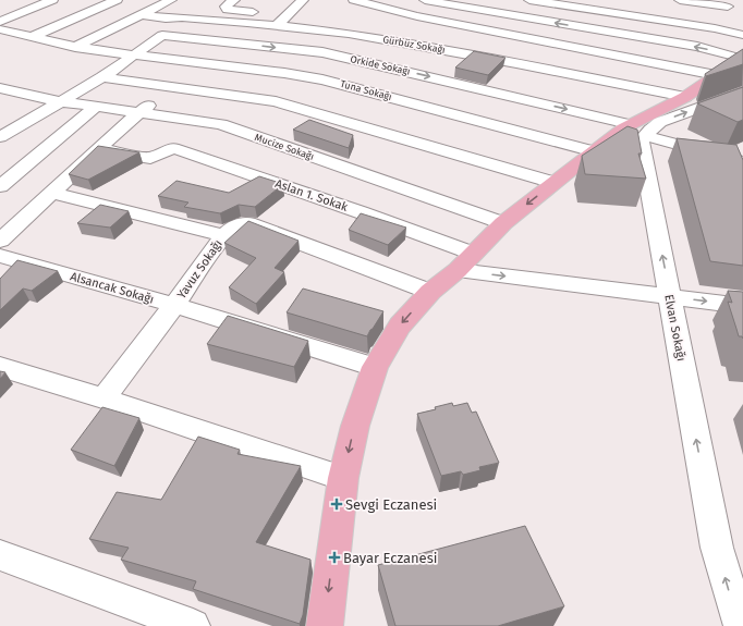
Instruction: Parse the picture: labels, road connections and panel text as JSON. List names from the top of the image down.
{
  "streets": {
    "street": [
      "Gürbüz Sokağı",
      "Orkide Sokağı",
      "Tuna Sokağı",
      "Mucize Sokağı",
      "Aslan 1. Sokak",
      "Yavuz Sokağı",
      "Alsancak Sokağı",
      "Elvan Sokağı"
    ]
  },
  "crossings": [
    ["Orkide Sokağı", "Tuna Sokağı"],
    ["Orkide Sokağı", "Mucize Sokağı"],
    ["Orkide Sokağı", "Elvan Sokağı"],
    ["Yavuz Sokağı", "Alsancak Sokağı"]
  ],
  "one_way": ["Elvan Sokağı"],
  "places": {
    "health": ["Sevgi Eczanesi", "Bayar Eczanesi"]
  }
}
